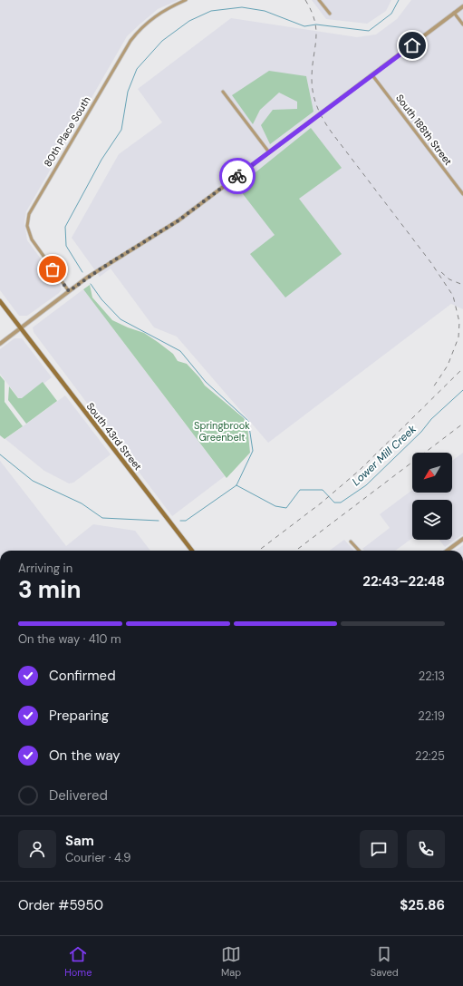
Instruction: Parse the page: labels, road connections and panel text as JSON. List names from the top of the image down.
{
  "streets": {
    "main road": ["South 43rd Street"],
    "street": ["South 188th Street", "80th Place South"]
  },
  "water": ["Lower Mill Creek"],
  "parks": ["Springbrook Greenbelt"],
  "north": "bottom left",
  "page": {
    "heading": ["3 min", "Arriving in", "22:43–22:48"],
    "panel": [
      "Sam",
      "Courier · 4.9",
      "Order #5950",
      "$25.86"
    ],
    "bar": "On the way · 410 m",
    "list": [
      ["Confirmed", "22:13"],
      ["Preparing", "22:19"],
      ["On the way", "22:25"],
      "Delivered"
    ],
    "tabs": ["Home", "Map", "Saved"]
  }
}
